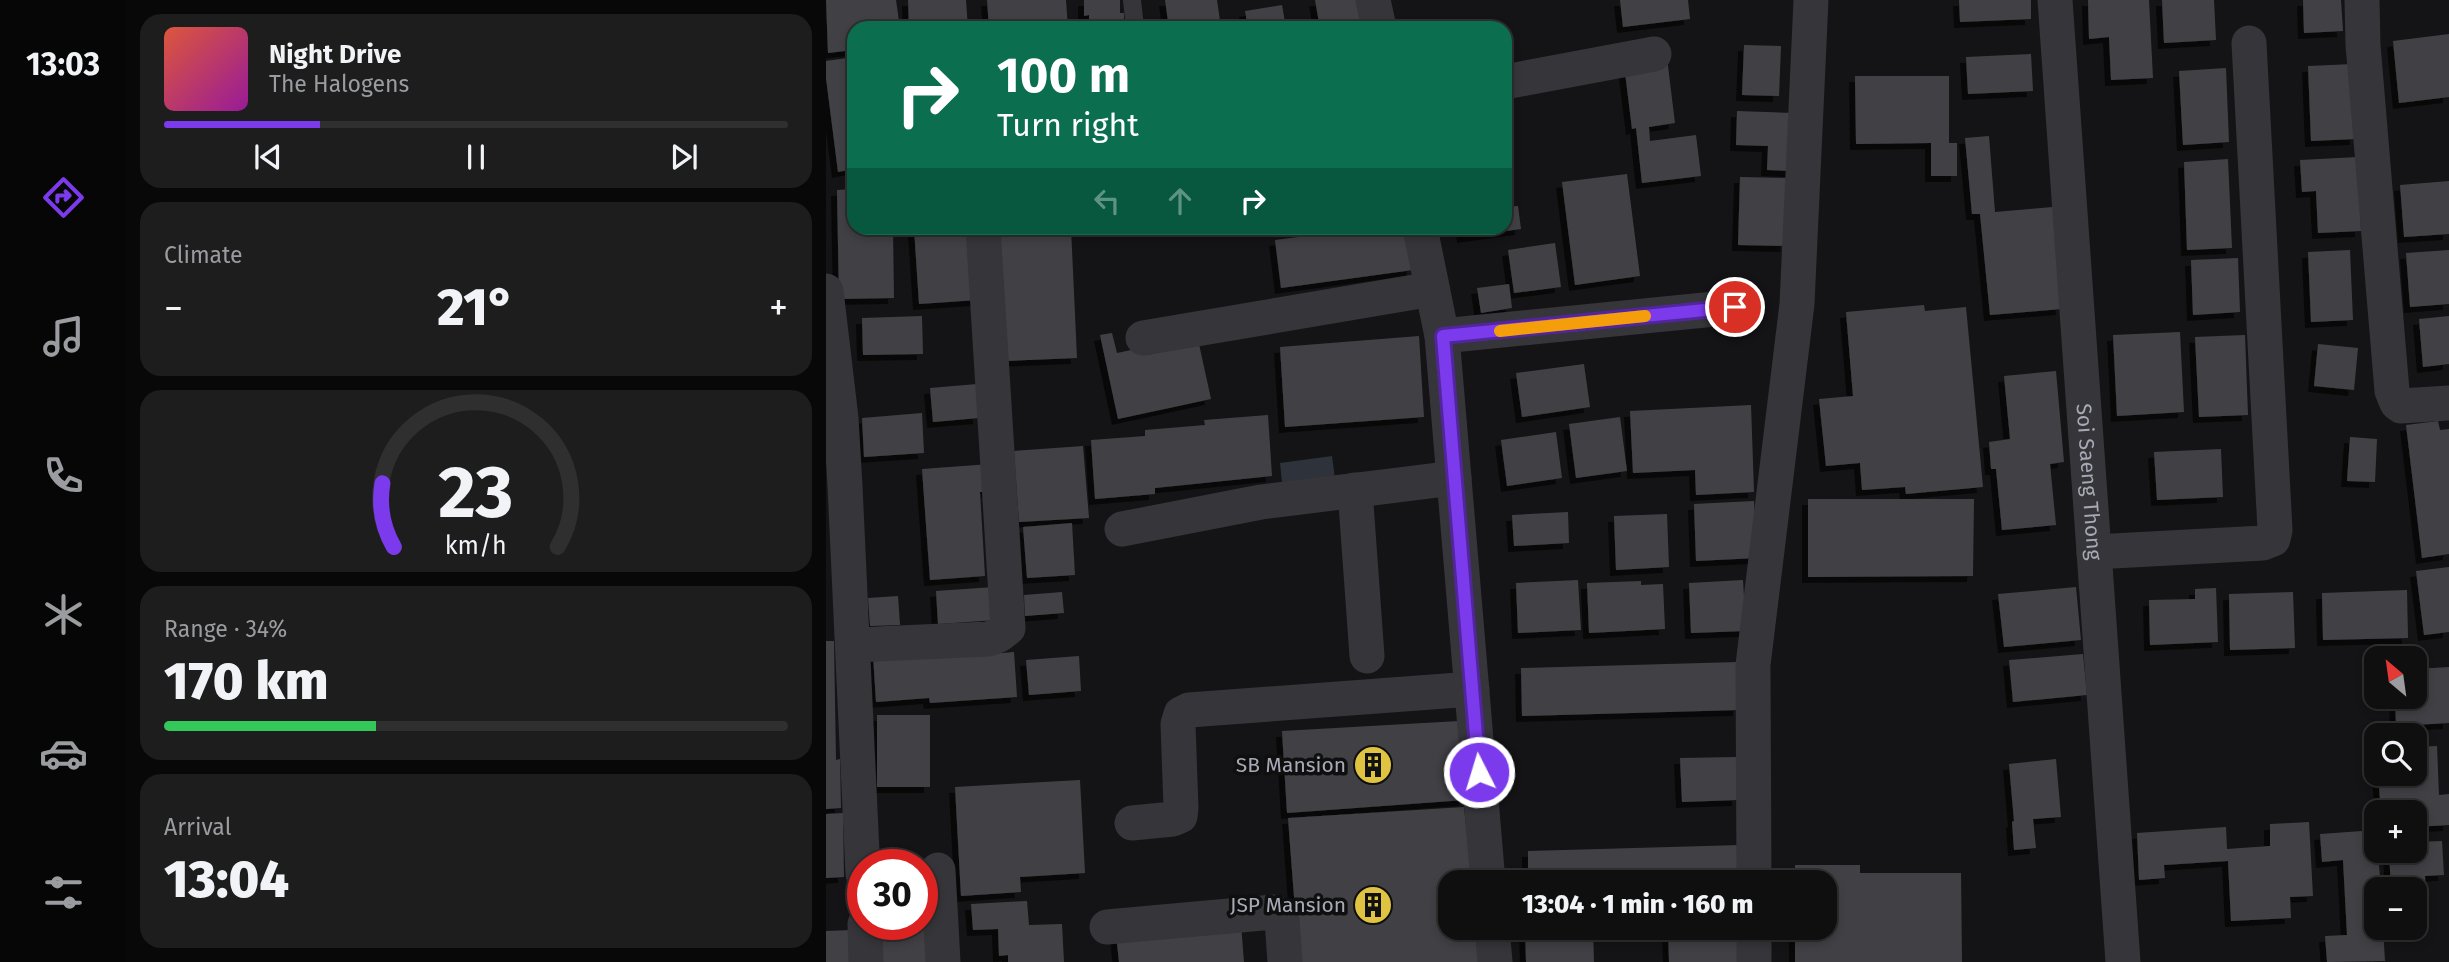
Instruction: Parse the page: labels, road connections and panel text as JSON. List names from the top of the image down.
{
  "streets": {
    "street": ["Soi Saeng Thong"]
  },
  "places": {
    "building": ["SB Mansion", "JSP Mansion"]
  },
  "north": "top left",
  "page": {
    "tabs": "13:03",
    "turn": ["100 m", "Turn right"],
    "song": ["Night Drive", "The Halogens"],
    "tile": [
      "Climate",
      ["Range · 34%", "170 km"],
      ["Arrival", "13:04"]
    ],
    "heat": ["−", "21°", "+"],
    "map_buttons": ["+", "−"],
    "limit": "30",
    "trip": "13:04 · 1 min · 160 m",
    "gauge": ["23", "km/h"]
  }
}
